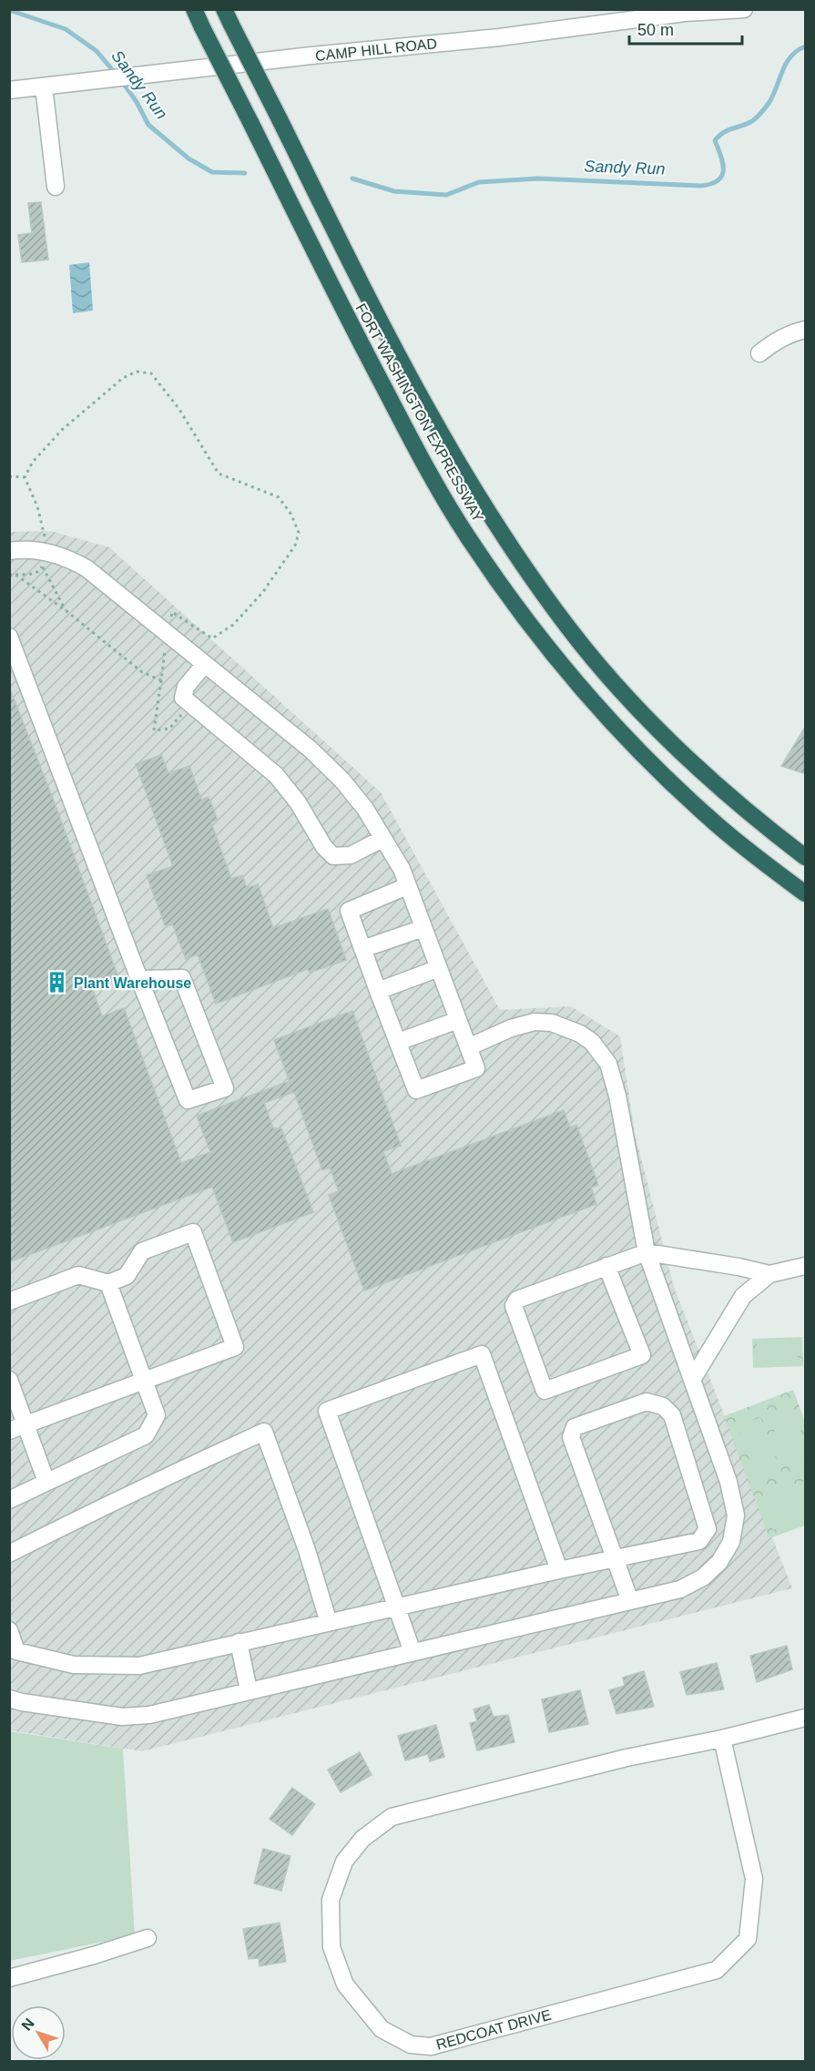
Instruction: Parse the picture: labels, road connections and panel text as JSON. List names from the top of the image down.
{
  "streets": {
    "highway": ["FORT WASHINGTON EXPRESSWAY"],
    "street": ["CAMP HILL ROAD", "REDCOAT DRIVE"]
  },
  "water": ["Sandy Run"],
  "places": {
    "building": ["Plant Warehouse"]
  },
  "scale_bar": "50 m",
  "north": "top left"
}
